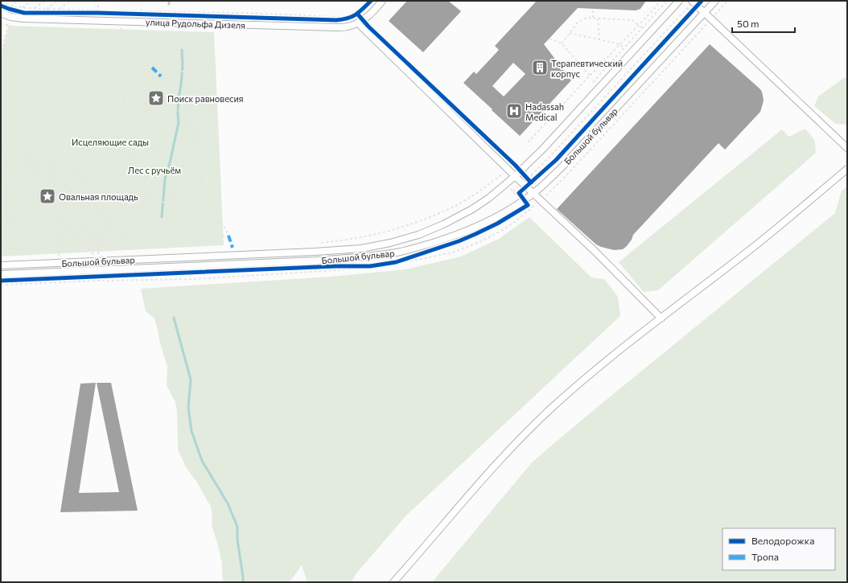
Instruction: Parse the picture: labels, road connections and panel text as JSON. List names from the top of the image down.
{
  "streets": {
    "street": ["улица Рудольфа Дизеля", "Большой бульвар"]
  },
  "parks": ["Исцеляющие сады", "Лес с ручьём"],
  "places": {
    "building": ["Терапевтический корпус"],
    "place": ["Поиск равновесия", "Овальная площадь"],
    "hospital": ["Hadassah Medical"]
  },
  "legend": ["Велодорожка", "Тропа"],
  "scale_bar": "50 m"
}
